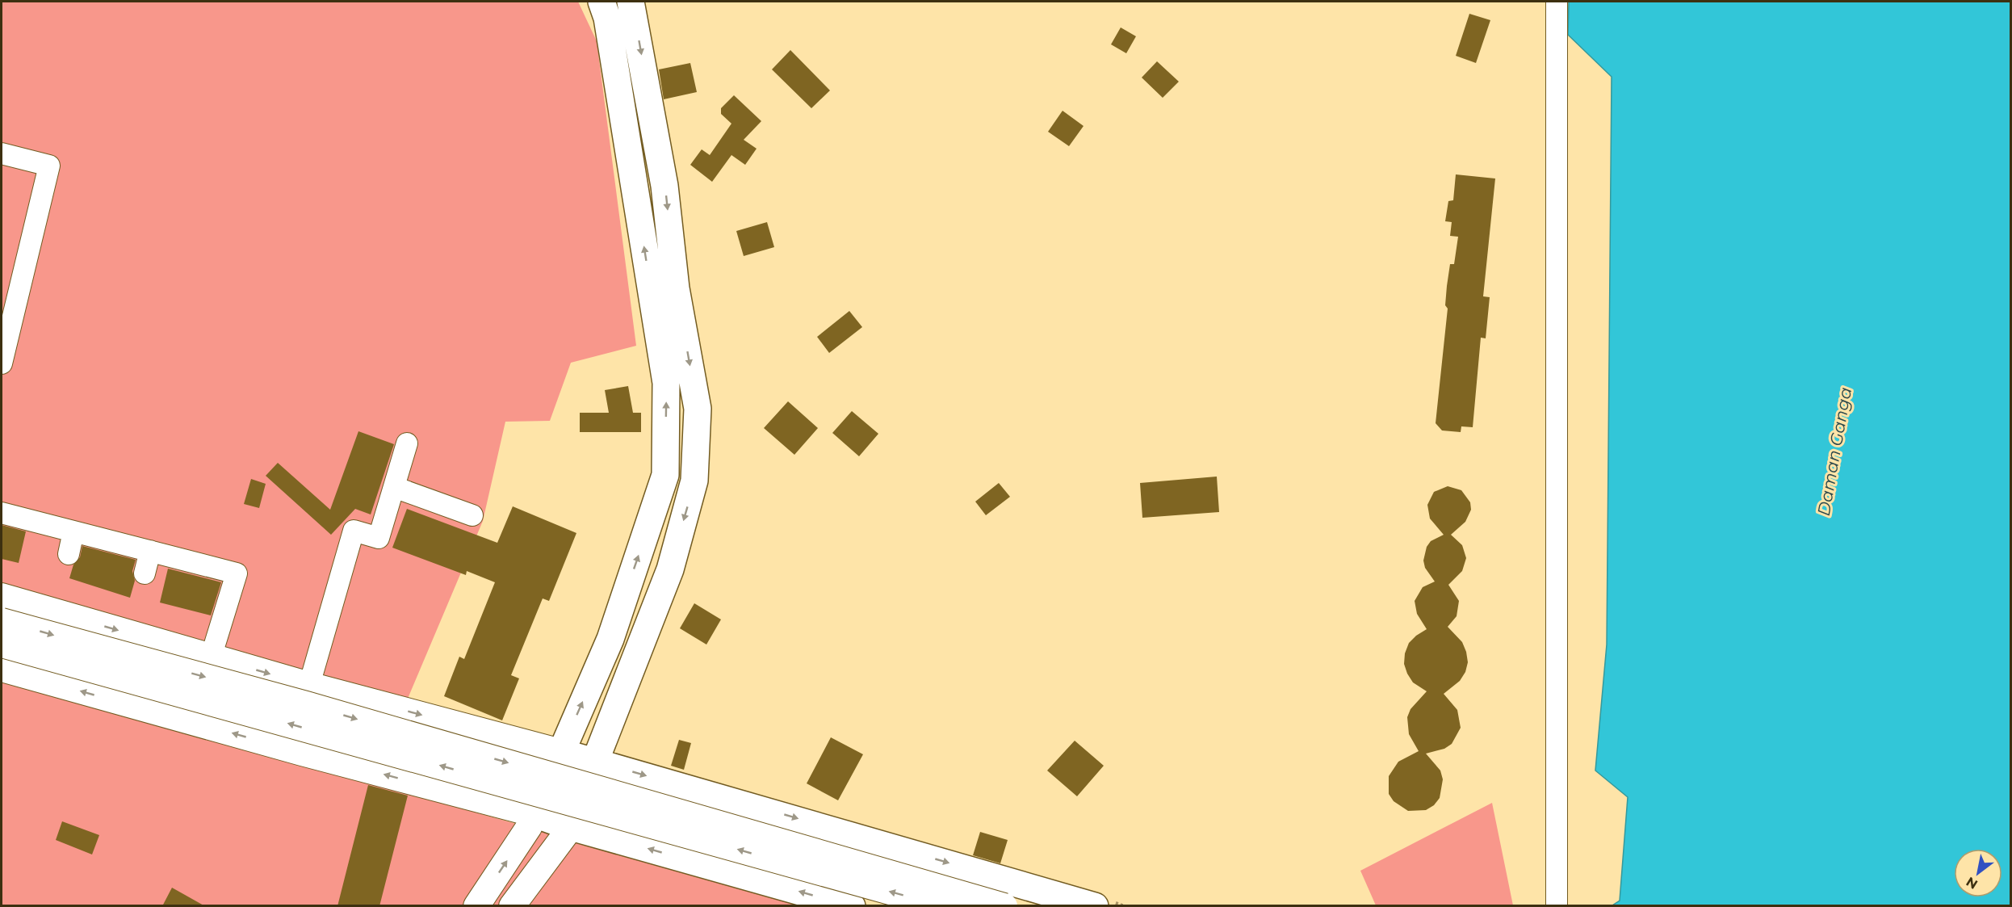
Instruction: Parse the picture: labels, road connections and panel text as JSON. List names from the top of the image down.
{
  "water": ["Daman Ganga"],
  "north": "bottom left"
}
